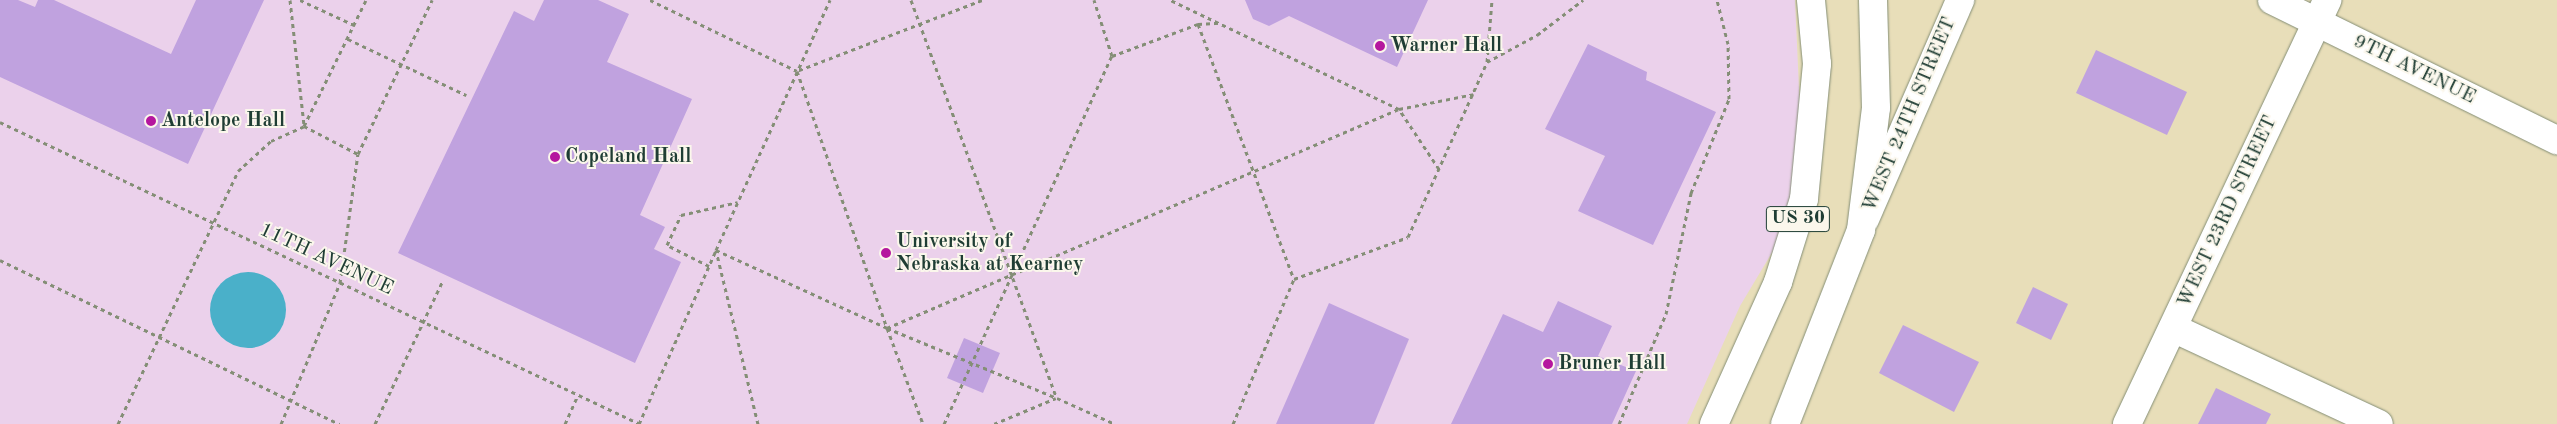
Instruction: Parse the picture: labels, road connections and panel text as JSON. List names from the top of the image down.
{
  "streets": {
    "street": [
      "9TH AVENUE",
      "WEST 24TH STREET",
      "WEST 23RD STREET",
      "US 30"
    ],
    "path": ["11TH AVENUE"]
  },
  "crossings": [
    ["9TH AVENUE", "WEST 23RD STREET"]
  ],
  "places": [
    "Warner Hall",
    "Antelope Hall",
    "Copeland Hall",
    "University of Nebraska at Kearney",
    "Bruner Hall"
  ]
}
